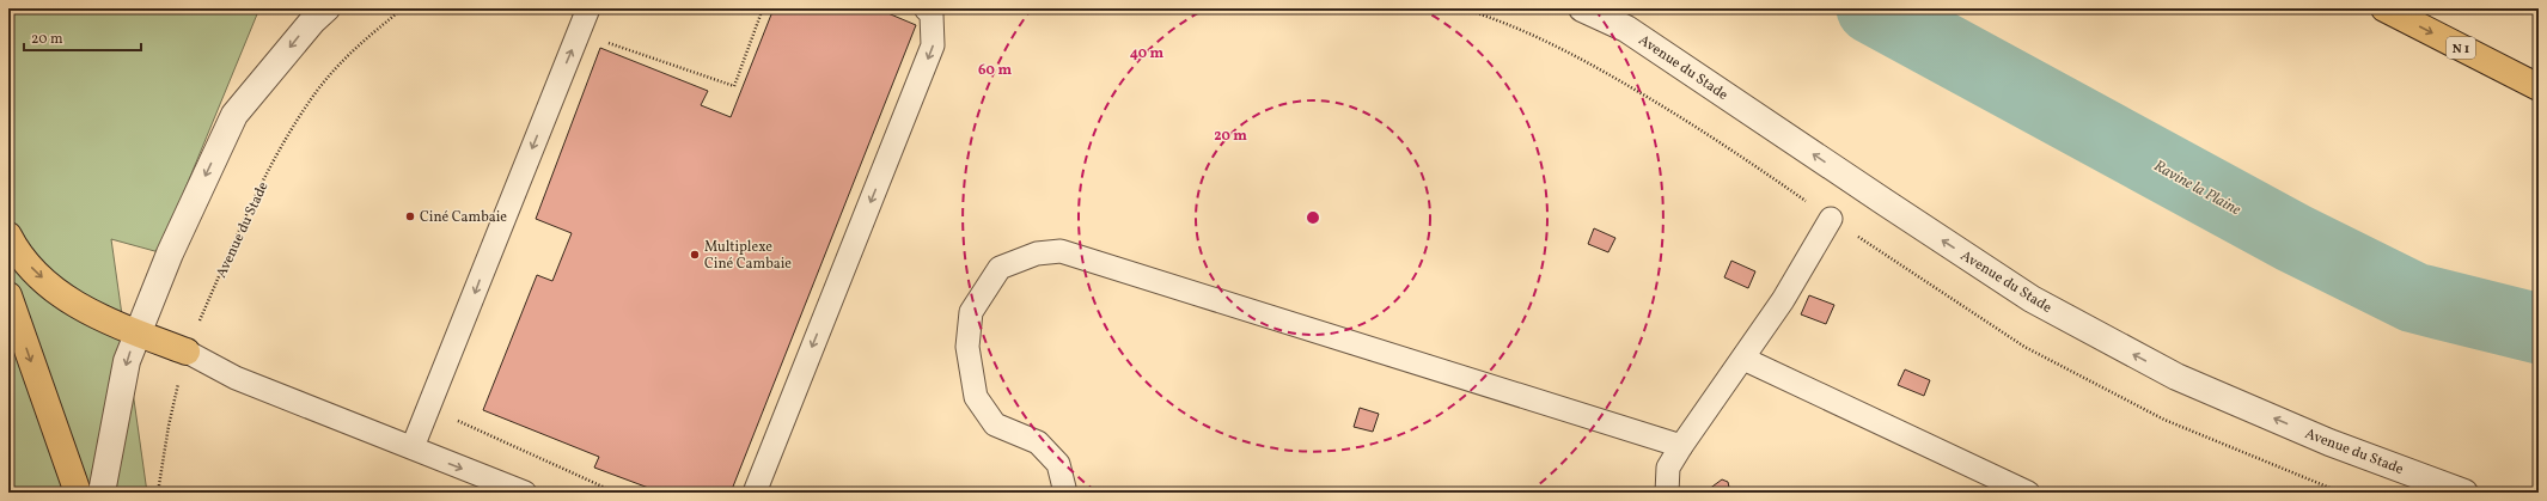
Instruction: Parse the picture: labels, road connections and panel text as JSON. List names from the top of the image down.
{
  "streets": {
    "highway": ["N 1"],
    "street": ["Avenue du Stade"]
  },
  "water": ["Ravine la Plaine"],
  "places": ["Ciné Cambaie", "Multiplexe Ciné Cambaie"],
  "scale_bar": "20 m",
  "rings": ["40 m", "60 m", "20 m"]
}
